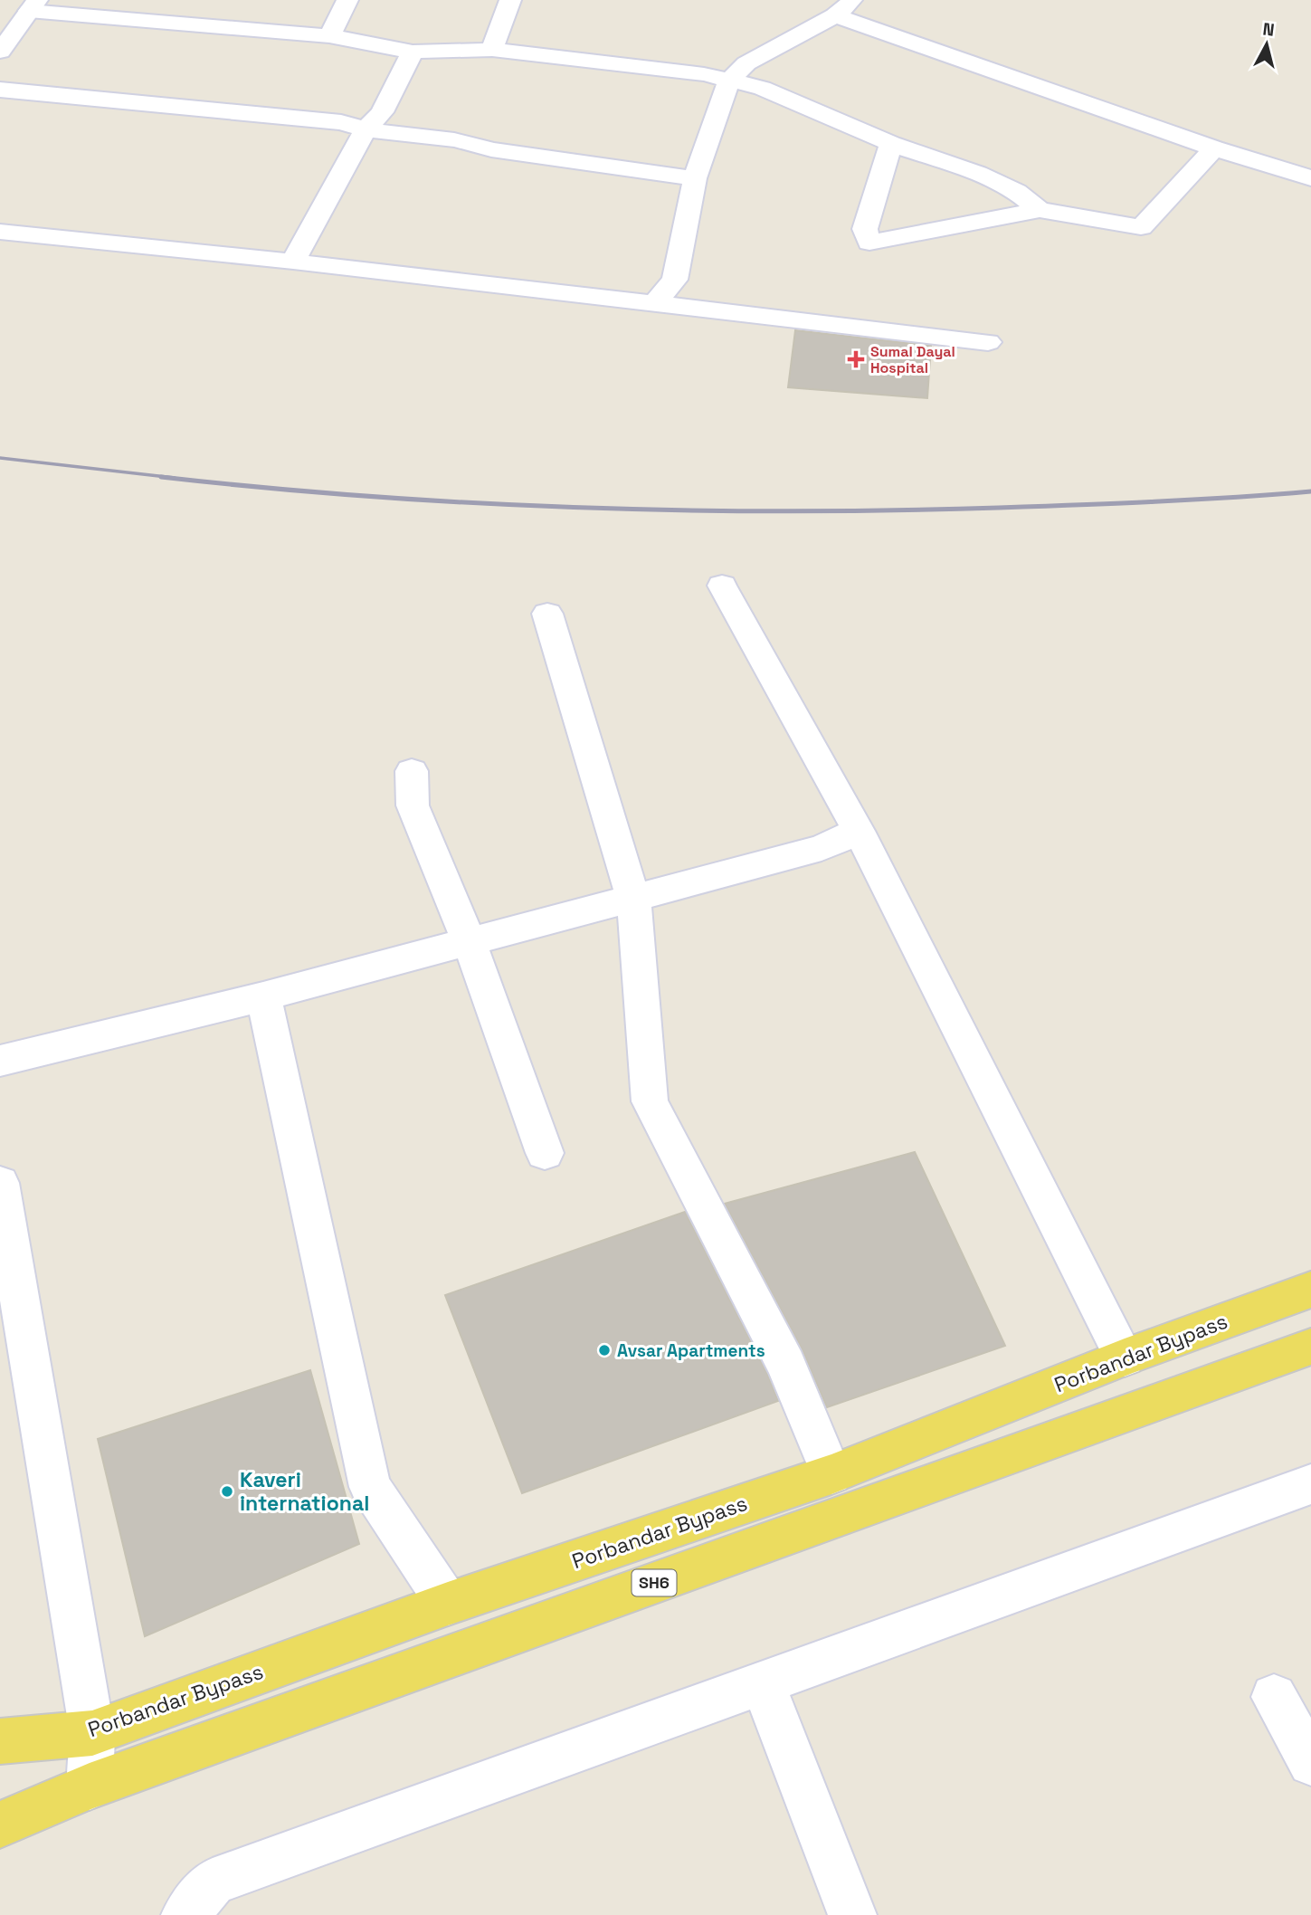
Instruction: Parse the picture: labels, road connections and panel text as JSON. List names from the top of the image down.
{
  "streets": {
    "main road": ["Porbandar Bypass", "SH6"]
  },
  "places": {
    "health": ["Sumal Dayal Hospital"],
    "other": ["Avsar Apartments", "Kaveri international"]
  },
  "north": "top"
}
